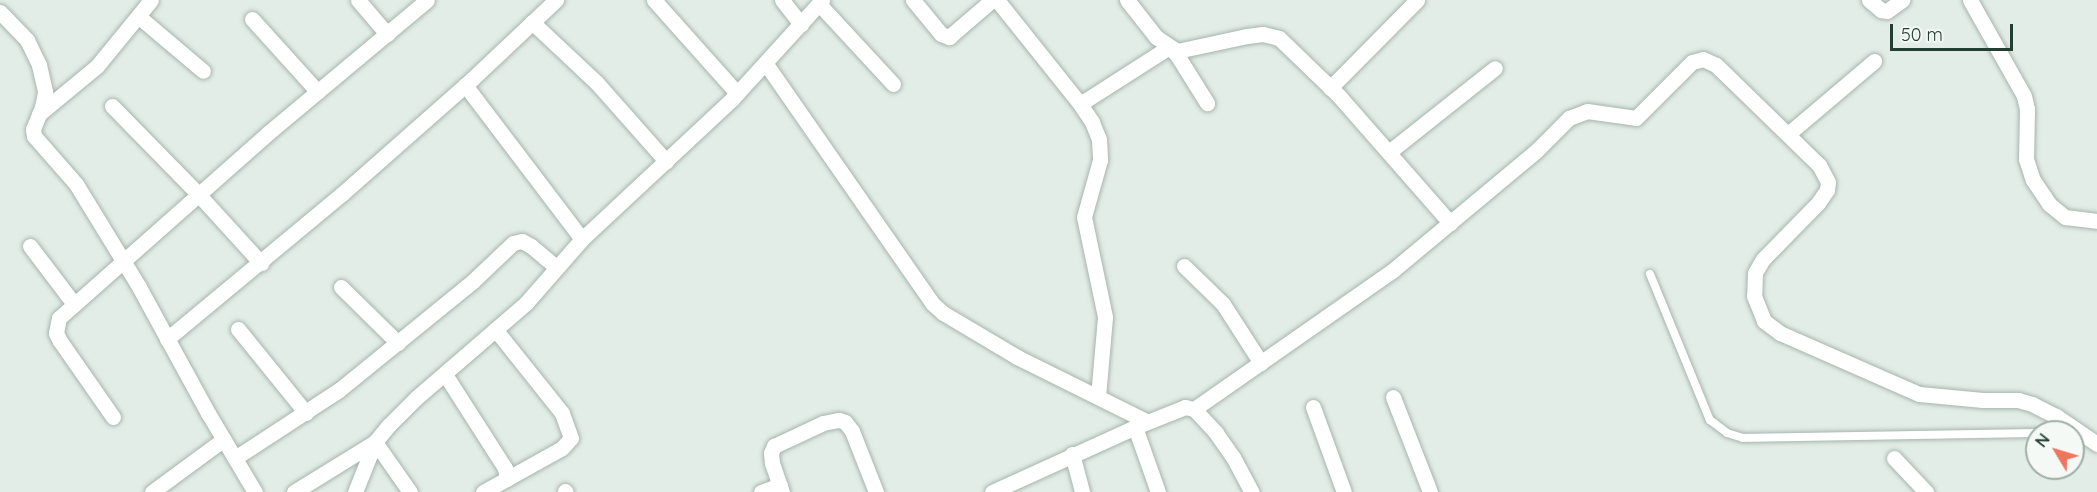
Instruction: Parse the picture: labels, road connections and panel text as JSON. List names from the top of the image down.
{
  "scale_bar": "50 m",
  "north": "top left"
}
